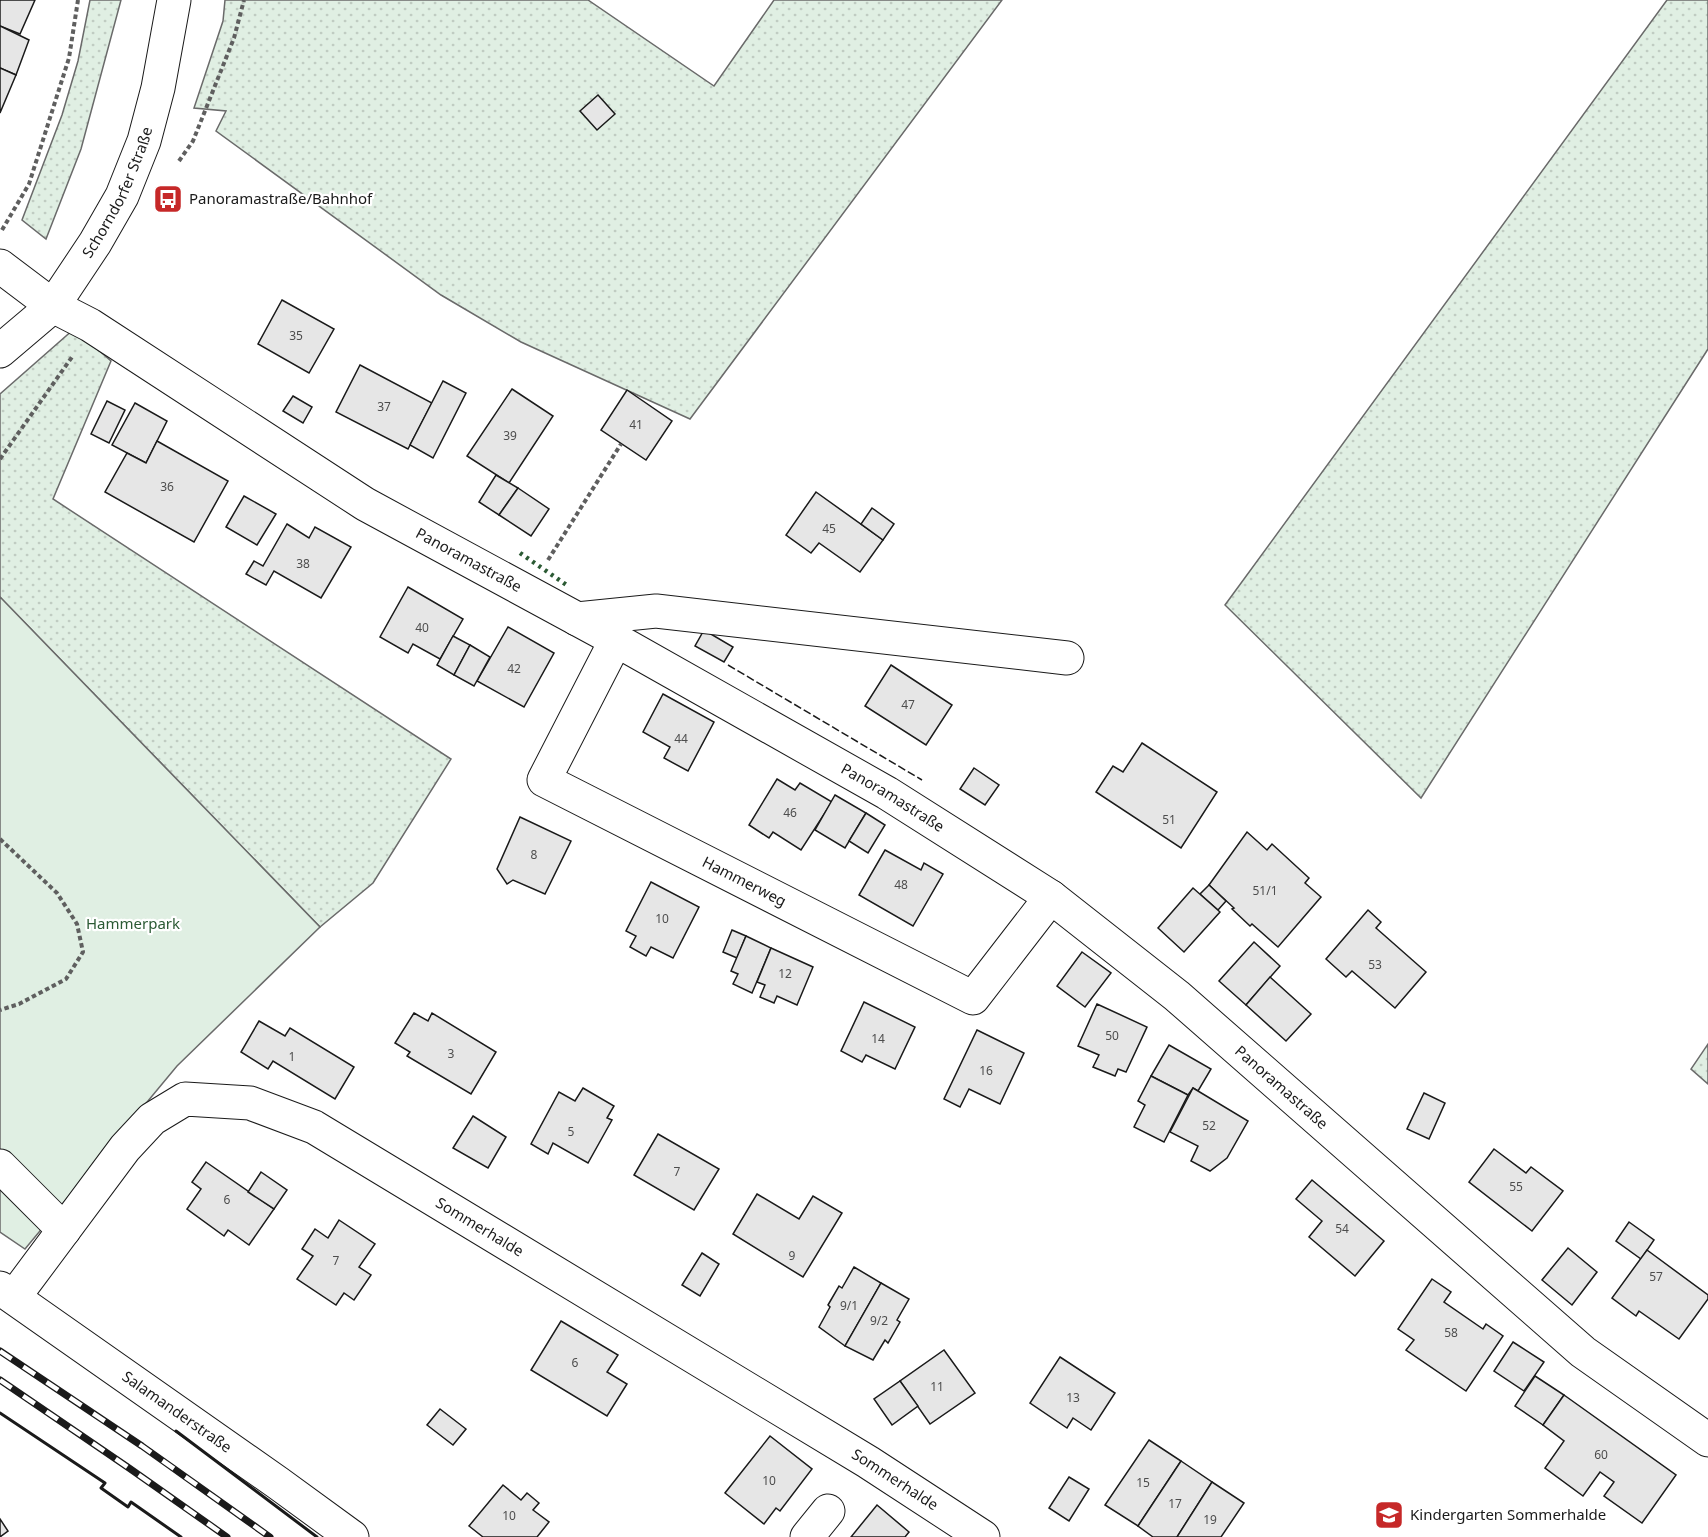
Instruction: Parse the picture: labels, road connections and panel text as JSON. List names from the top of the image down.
{
  "streets": {
    "street": [
      "Schorndorfer Straße",
      "Panoramastraße",
      "Hammerweg",
      "Sommerhalde",
      "Salamanderstraße"
    ]
  },
  "crossings": [
    ["Schorndorfer Straße", "Panoramastraße"],
    ["Panoramastraße", "Hammerweg"],
    ["Sommerhalde", "Salamanderstraße"]
  ],
  "parks": ["Hammerpark"],
  "places": {
    "bus stop": ["Panoramastraße/Bahnhof"],
    "school or university": ["Kindergarten Sommerhalde"]
  },
  "house_numbers": [
    "35",
    "37",
    "41",
    "39",
    "36",
    "45",
    "38",
    "40",
    "42",
    "47",
    "44",
    "46",
    "51",
    "8",
    "48",
    "51/1",
    "10",
    "53",
    "12",
    "50",
    "14",
    "3",
    "1",
    "16",
    "52",
    "5",
    "7",
    "55",
    "6",
    "54",
    "9",
    "7",
    "57",
    "9/1",
    "9/2",
    "58",
    "6",
    "11",
    "13",
    "60",
    "10",
    "15",
    "17",
    "10",
    "19"
  ]
}
